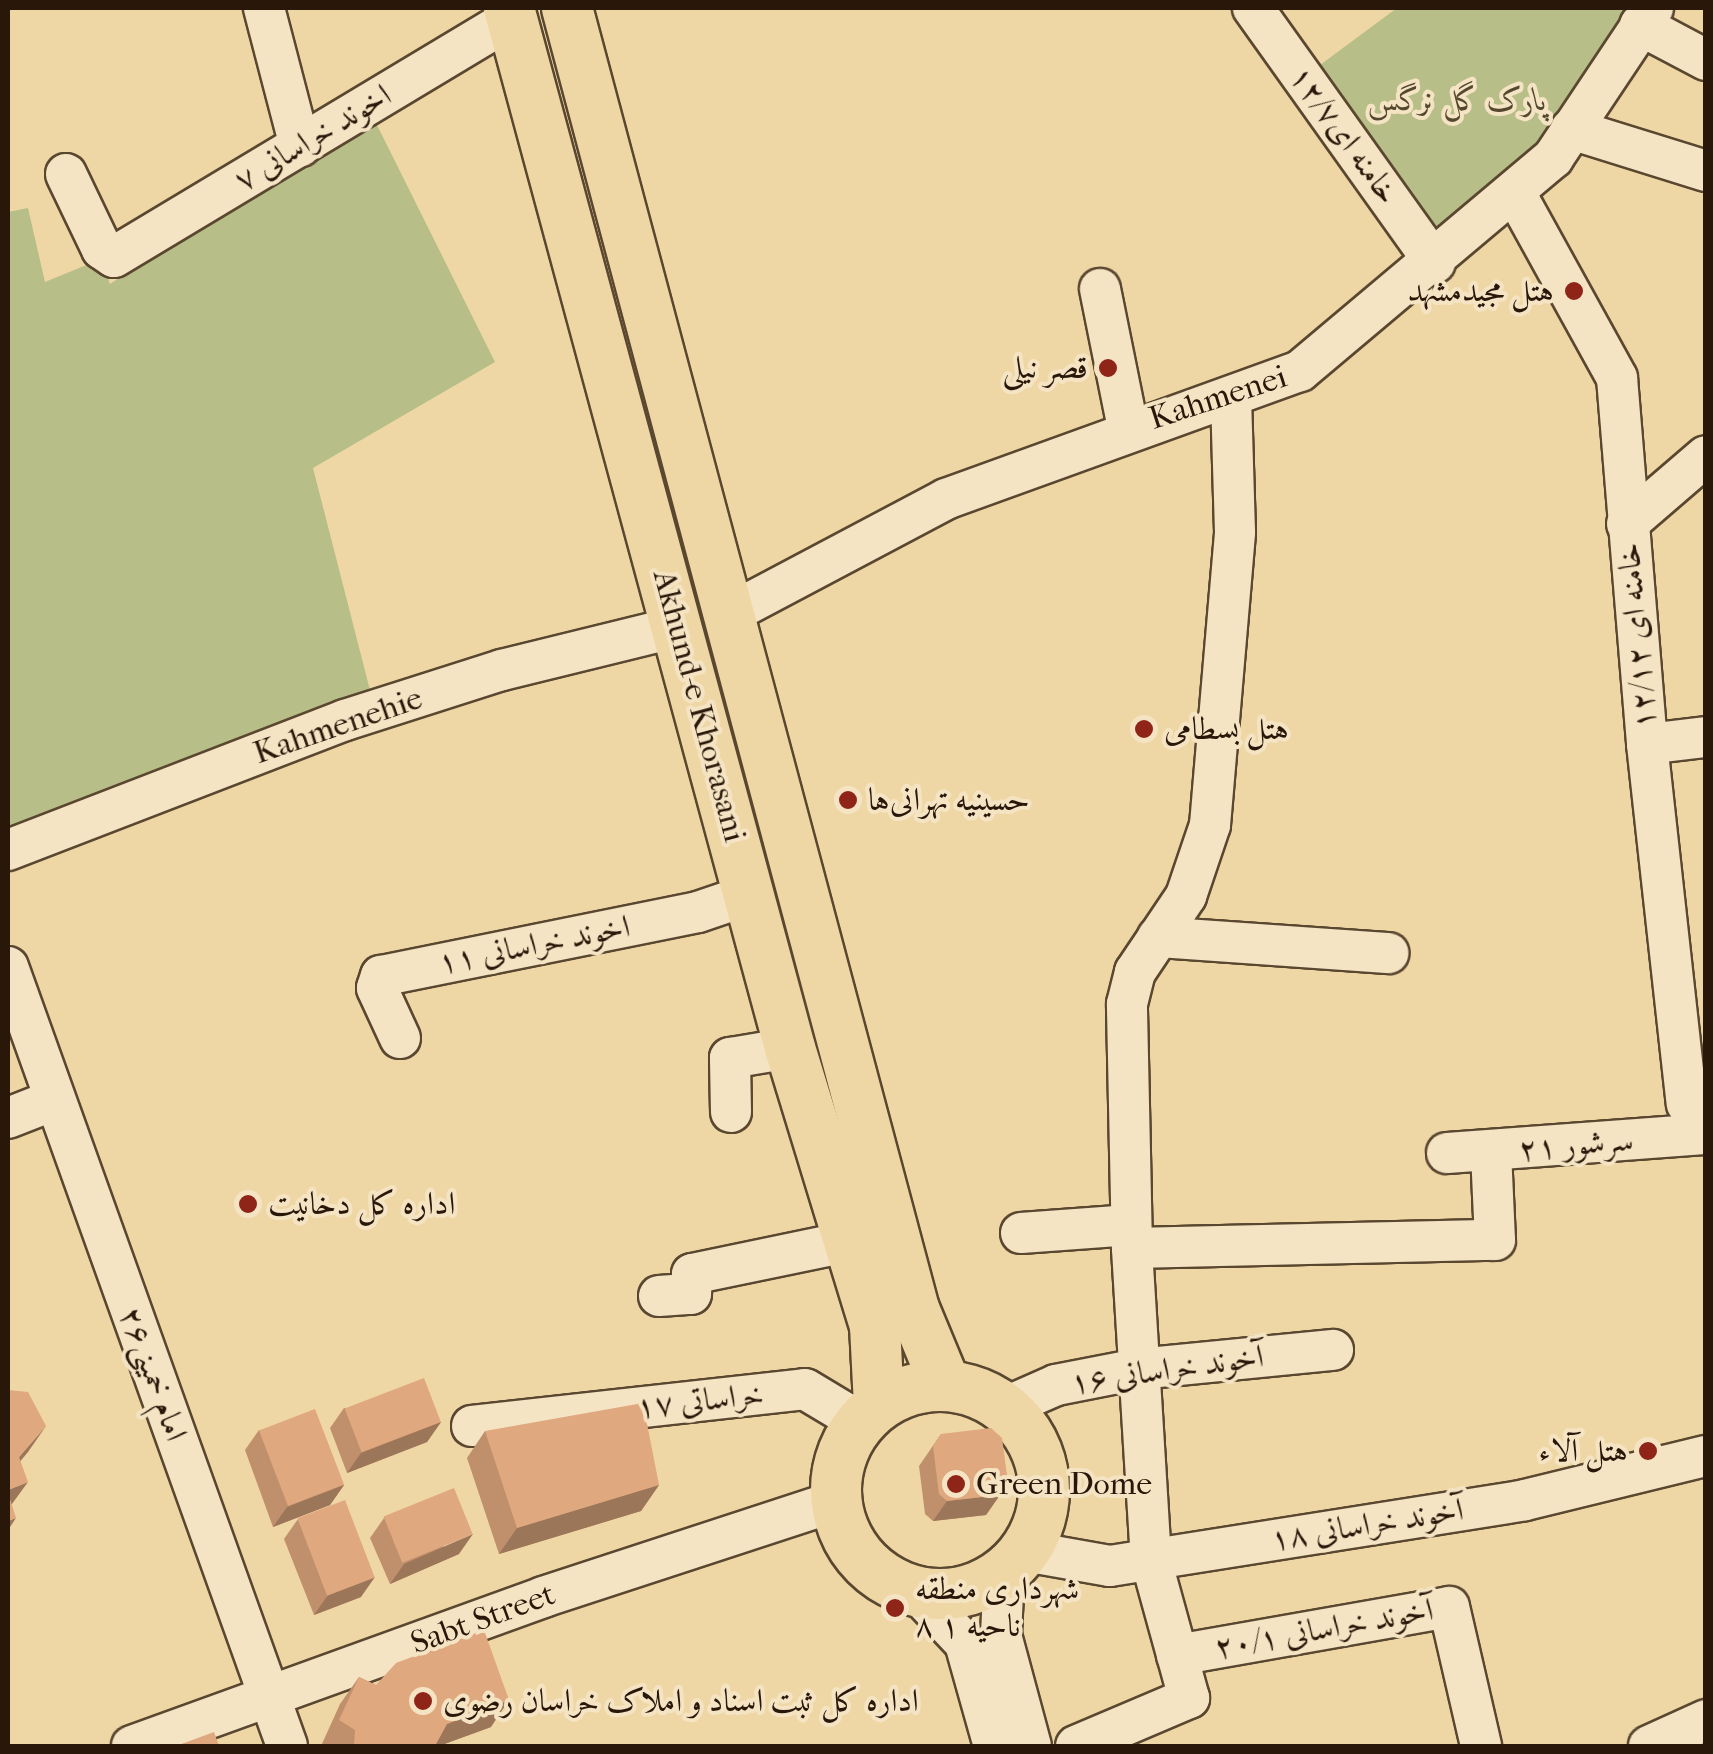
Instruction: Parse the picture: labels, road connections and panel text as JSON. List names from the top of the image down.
{
  "streets": {
    "main road": ["Akhund-e Khorasani"],
    "street": [
      "خامنه ای۱۲/۷",
      "اخوند خراسانی ۷",
      "Kahmenei",
      "خامنه ای ۱۲/۱۲",
      "Kahmenehie",
      "اخوند خراسانی ۱۱",
      "سرشور ۲۱",
      "آخوند خراسانی ۱۶",
      "امام خمینی۲۶",
      "خراساتی ۱۷",
      "آخوند خراسانی ۱۸",
      "Sabt Street",
      "آخوند خراسانی ۲۰/۱"
    ]
  },
  "crossings": [
    ["خامنه ای۱۲/۷", "Kahmenei"],
    ["اخوند خراسانی ۷", "Akhund-e Khorasani"],
    ["Kahmenei", "خامنه ای ۱۲/۱۲"],
    ["Kahmenei", "Akhund-e Khorasani"],
    ["خامنه ای ۱۲/۱۲", "سرشور ۲۱"],
    ["Akhund-e Khorasani", "Kahmenehie"],
    ["Akhund-e Khorasani", "اخوند خراسانی ۱۱"],
    ["Akhund-e Khorasani", "آخوند خراسانی ۱۶"],
    ["Akhund-e Khorasani", "خراساتی ۱۷"],
    ["Akhund-e Khorasani", "آخوند خراسانی ۱۸"],
    ["Akhund-e Khorasani", "Sabt Street"],
    ["آخوند خراسانی ۱۶", "خراساتی ۱۷"],
    ["آخوند خراسانی ۱۶", "آخوند خراسانی ۱۸"],
    ["آخوند خراسانی ۱۶", "Sabt Street"],
    ["امام خمینی۲۶", "Sabt Street"],
    ["خراساتی ۱۷", "آخوند خراسانی ۱۸"],
    ["خراساتی ۱۷", "Sabt Street"],
    ["آخوند خراسانی ۱۸", "Sabt Street"]
  ],
  "parks": ["پارک گل نرگس"],
  "places": [
    "هتل مجيدمشهد",
    "قصر نیلی",
    "هتل بسطامی",
    "حسینیه تهرانی‌ها",
    "اداره کل دخانیت",
    "هتل آلاء",
    "Green Dome",
    "شهرداری منطقه ۸ ناحیه ۱",
    "اداره کل ثبت اسناد و املاک خراسان رضوی"
  ]
}
